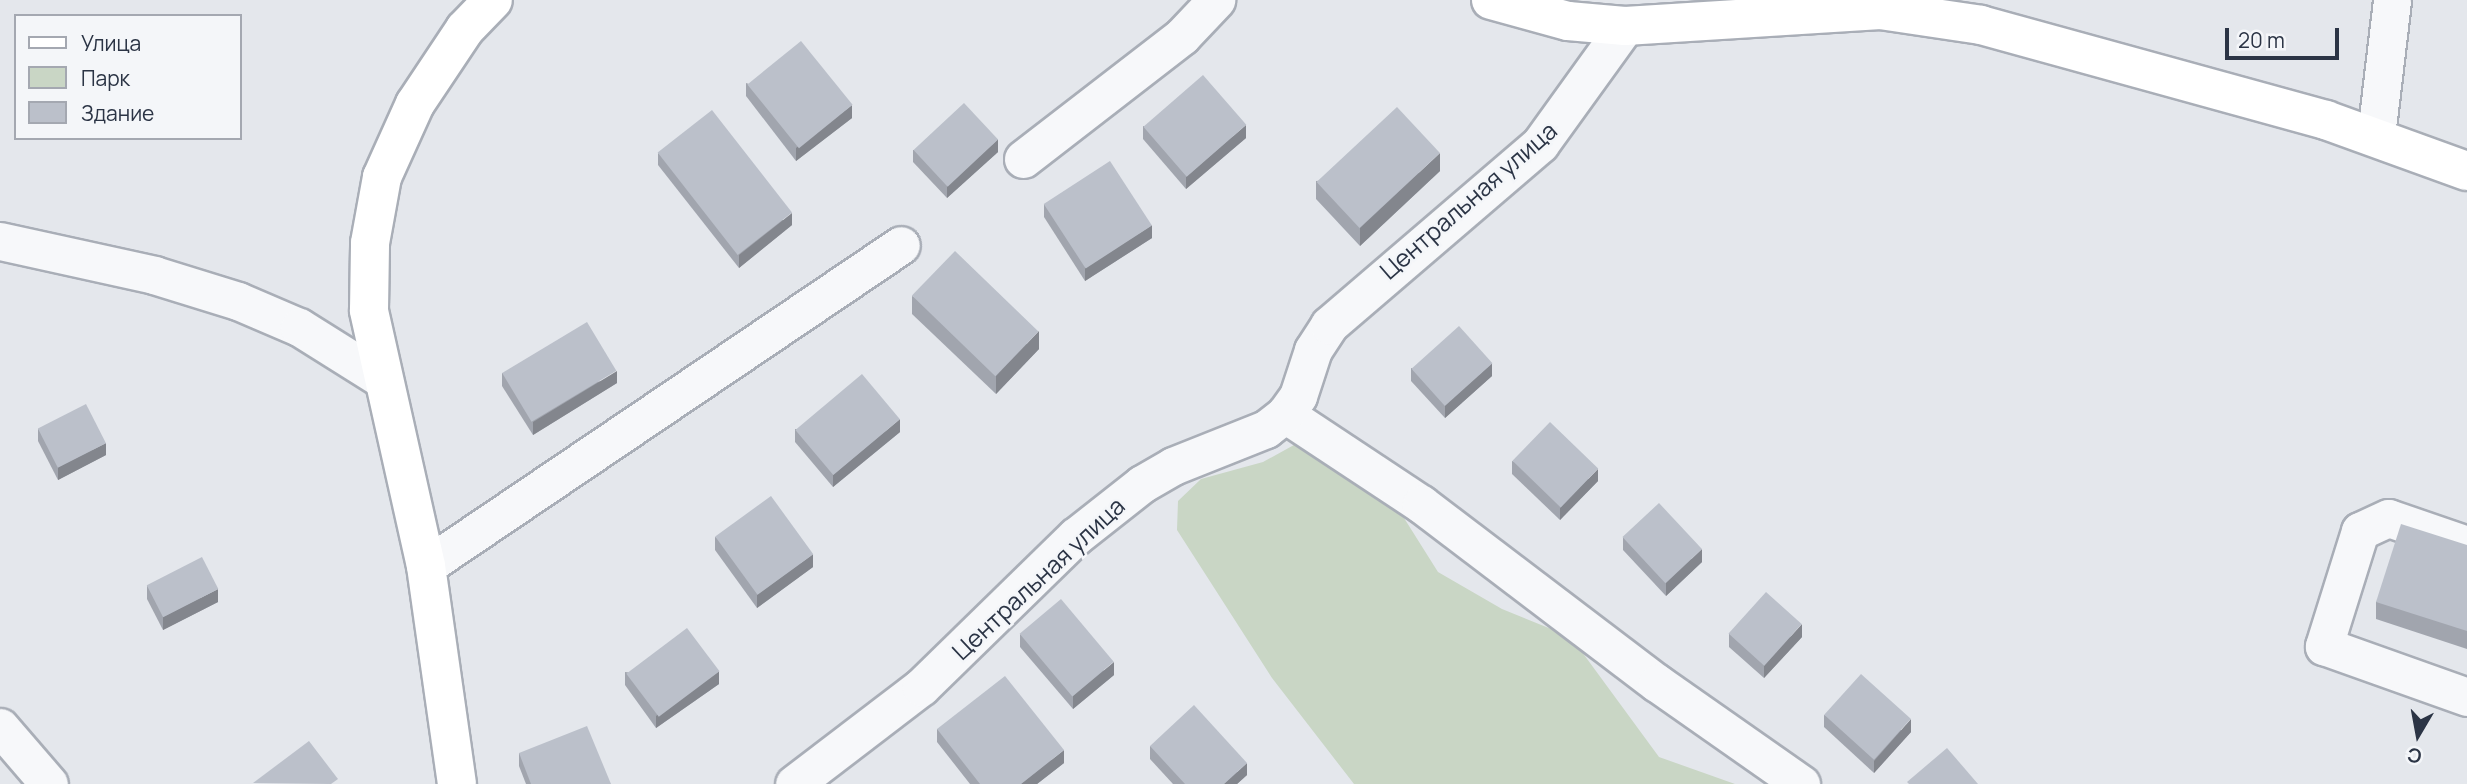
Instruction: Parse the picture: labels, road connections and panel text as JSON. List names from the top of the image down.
{
  "streets": {
    "street": ["Центральная улица"]
  },
  "legend": ["Улица", "Парк", "Здание"],
  "scale_bar": "20 m",
  "north": "bottom"
}
